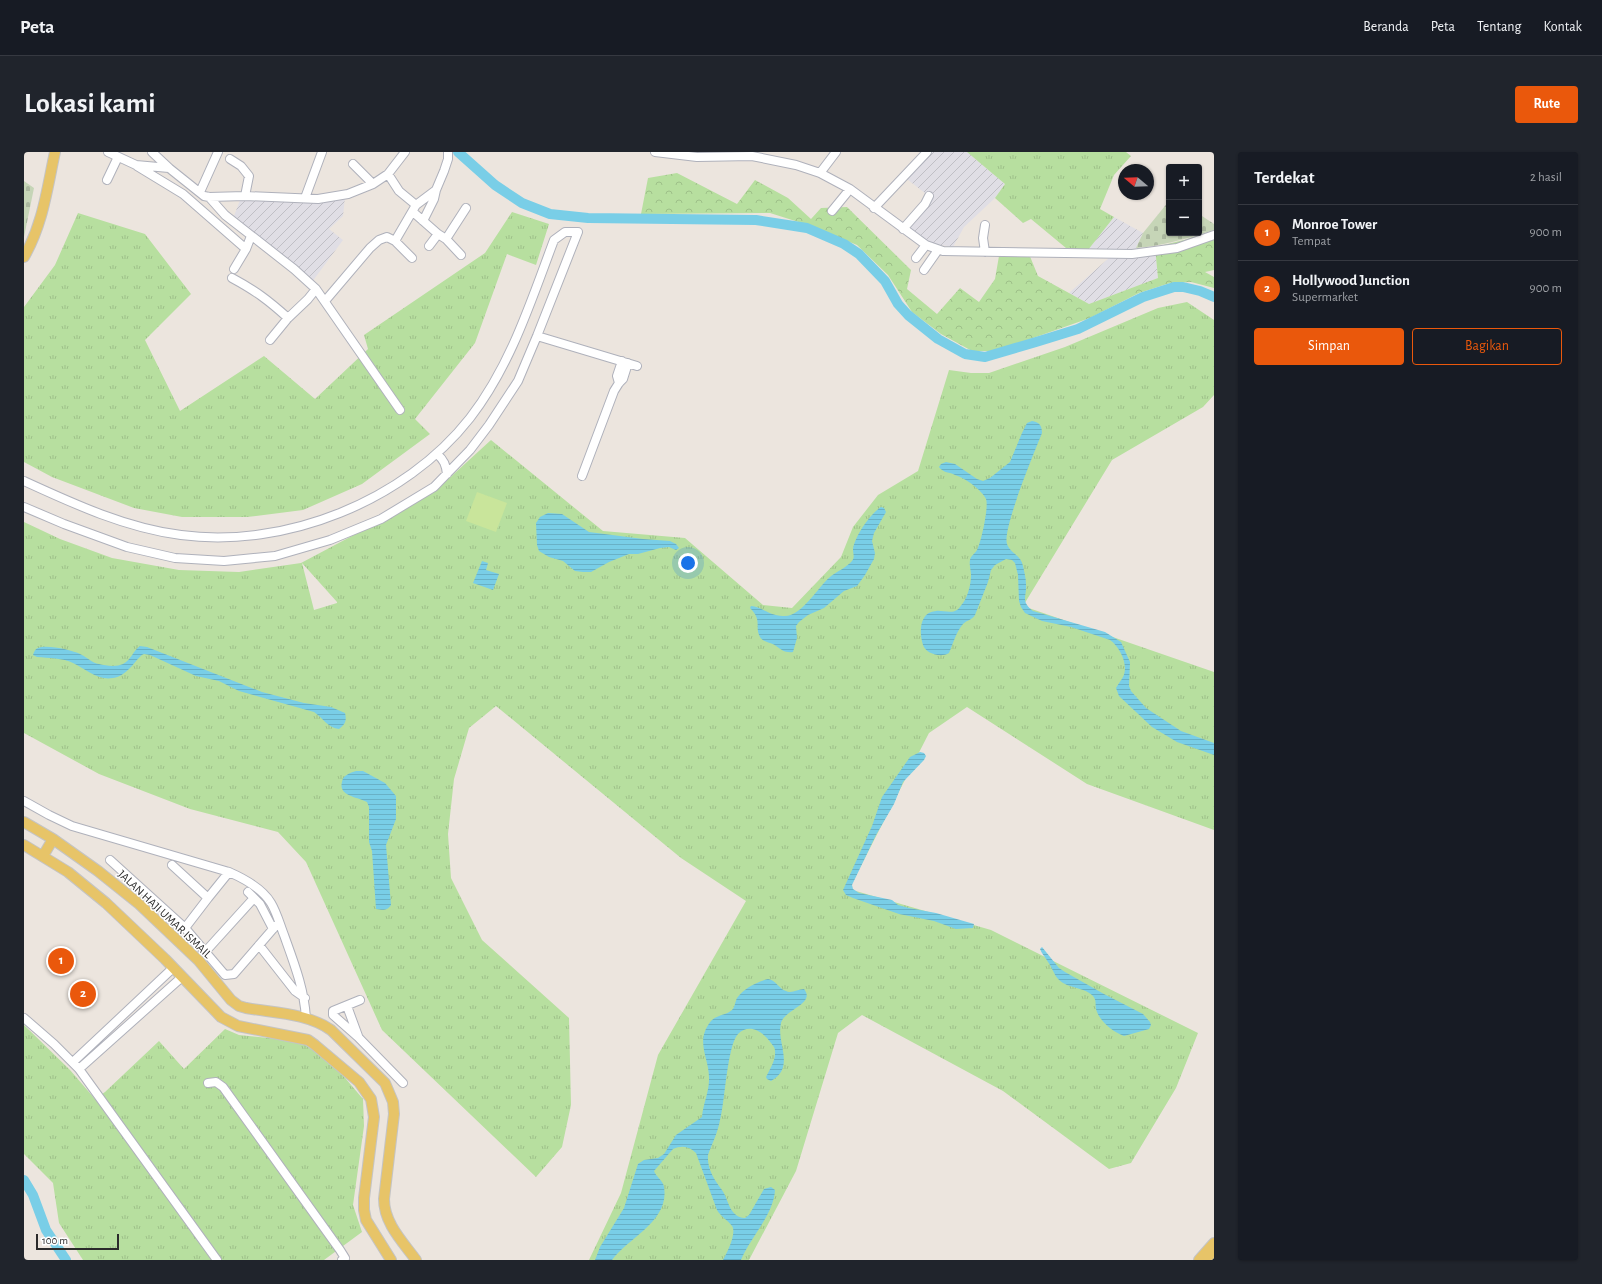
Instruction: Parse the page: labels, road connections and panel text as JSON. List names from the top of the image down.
{
  "streets": {
    "main road": ["JALAN HAJI UMAR ISMAIL"]
  },
  "scale_bar": "100 m",
  "north": "left",
  "page": {
    "header": "Peta",
    "nav": [
      "Beranda",
      "Peta",
      "Tentang",
      "Kontak"
    ],
    "buttons": [
      "Rute",
      ["Simpan", "Bagikan"]
    ],
    "title": "Lokasi kami",
    "heading": ["Terdekat", "2 hasil"],
    "map_buttons": ["+", "−"],
    "list": [
      {
        "mark": "1",
        "name": "Monroe Tower",
        "note": "Tempat",
        "value": "900 m"
      },
      {
        "mark": "2",
        "name": "Hollywood Junction",
        "note": "Supermarket",
        "value": "900 m"
      }
    ],
    "pins": ["1", "2"],
    "scale": "100 m"
  }
}
